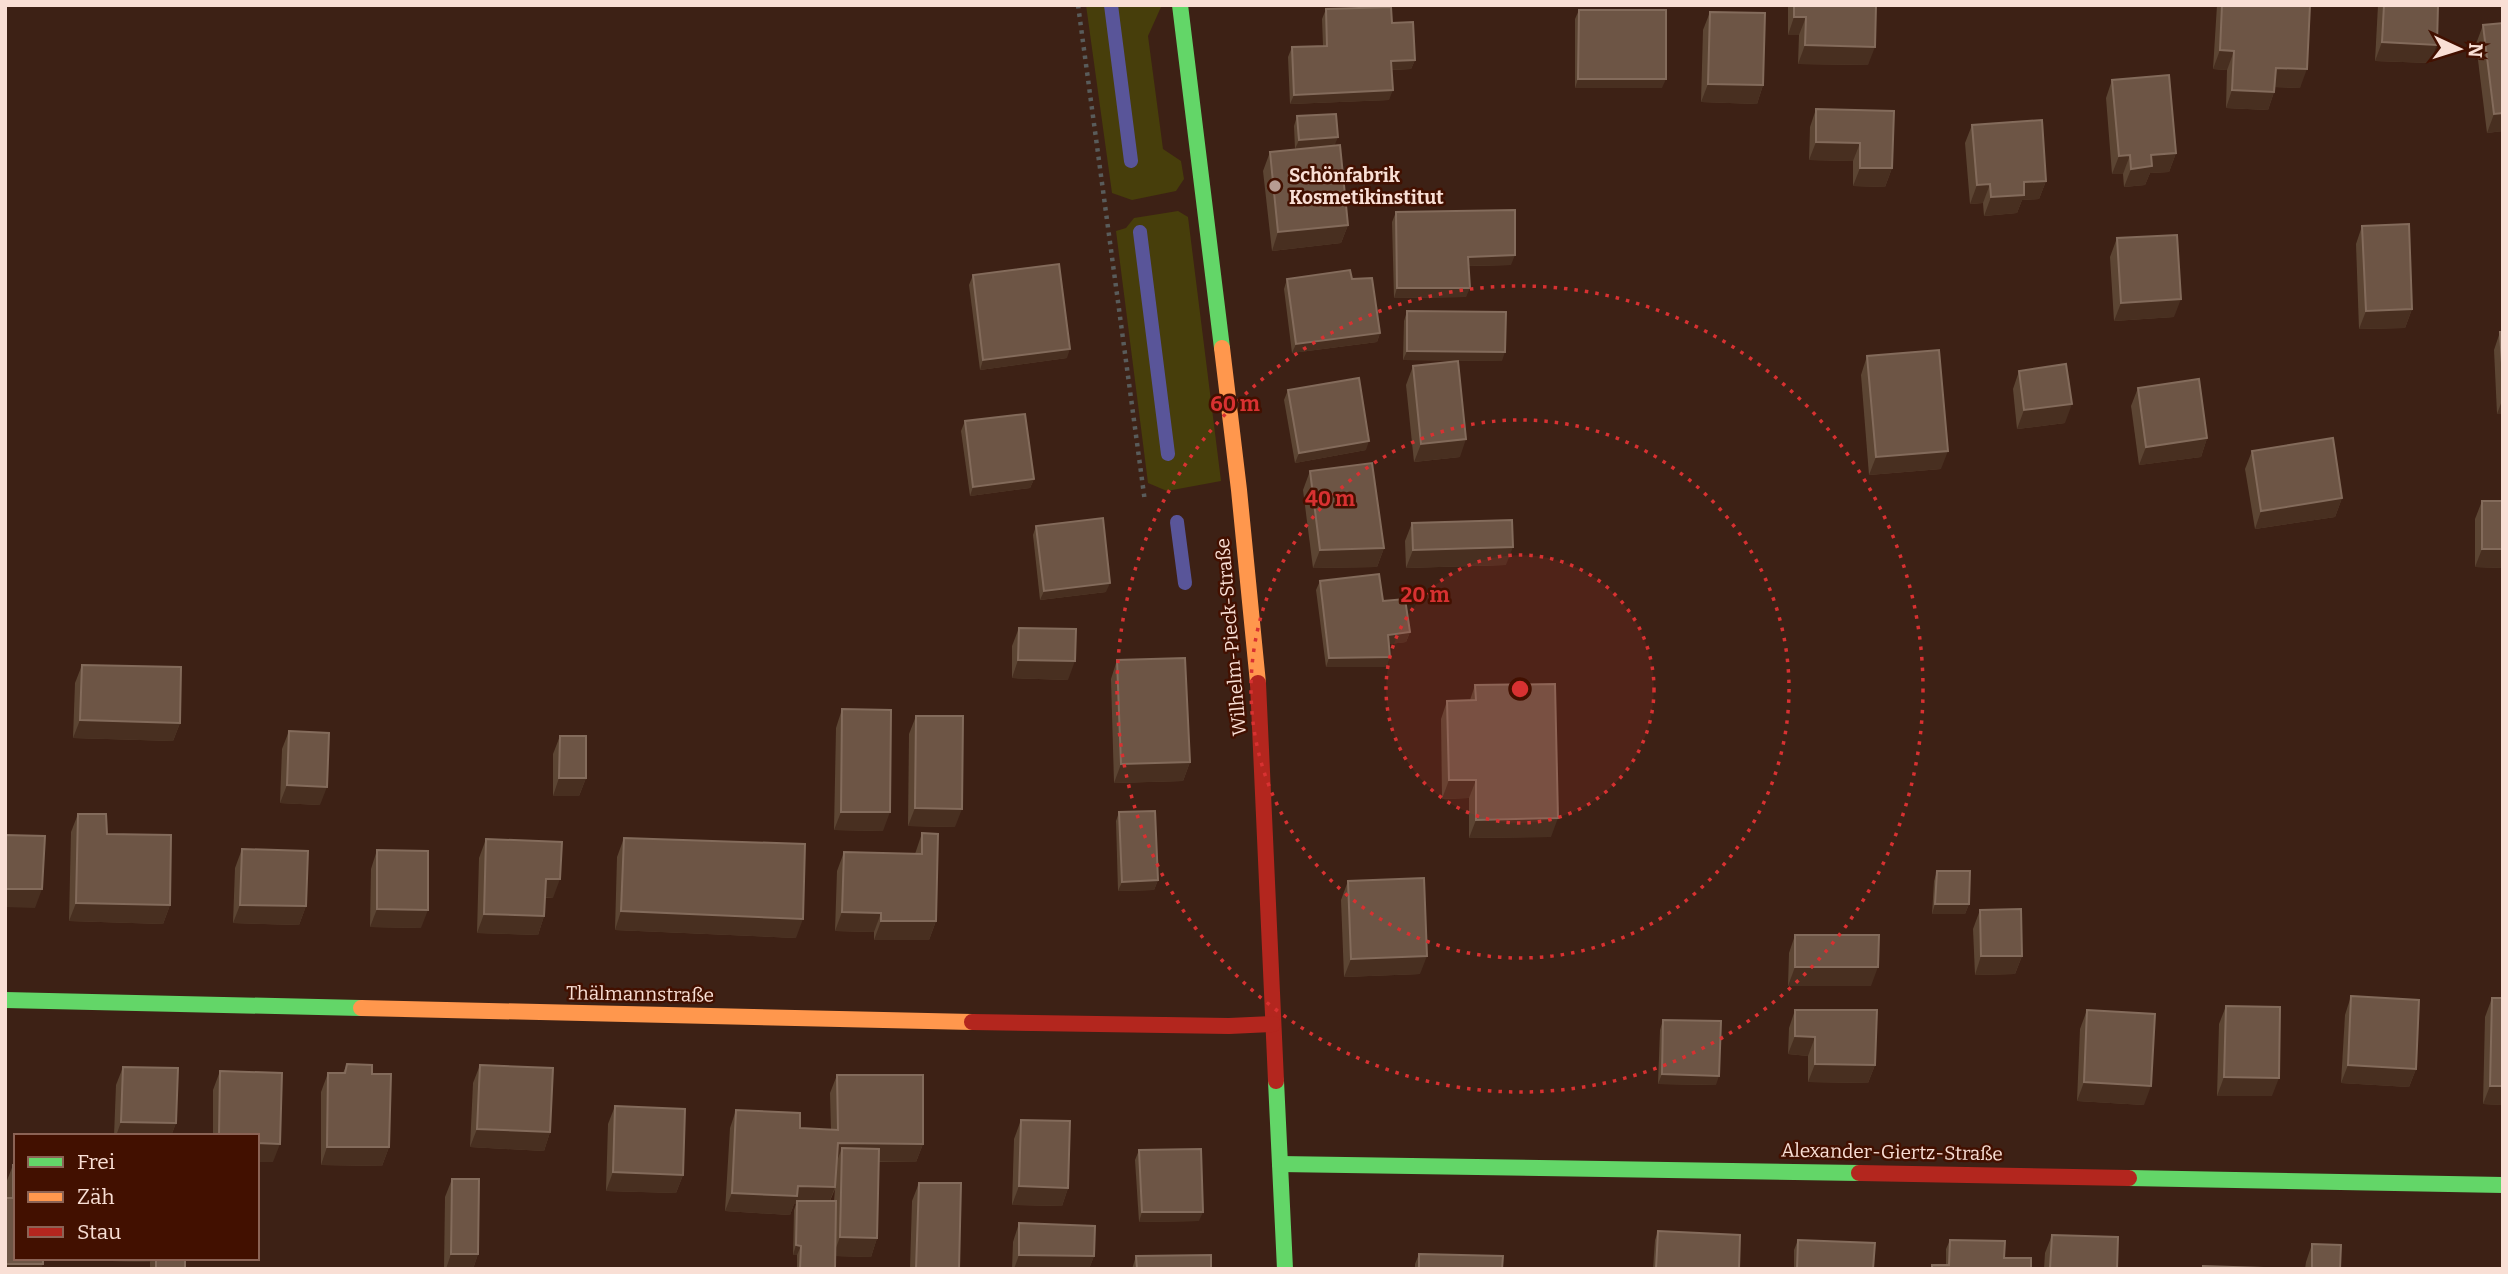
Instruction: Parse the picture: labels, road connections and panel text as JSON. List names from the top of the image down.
{
  "streets": {
    "street": ["Wilhelm-Pieck-Straße", "Thälmannstraße", "Alexander-Giertz-Straße"]
  },
  "crossings": [
    ["Wilhelm-Pieck-Straße", "Thälmannstraße"],
    ["Wilhelm-Pieck-Straße", "Alexander-Giertz-Straße"]
  ],
  "places": ["Schönfabrik Kosmetikinstitut"],
  "legend": ["Frei", "Zäh", "Stau"],
  "north": "right",
  "rings": ["60 m", "40 m", "20 m"]
}
